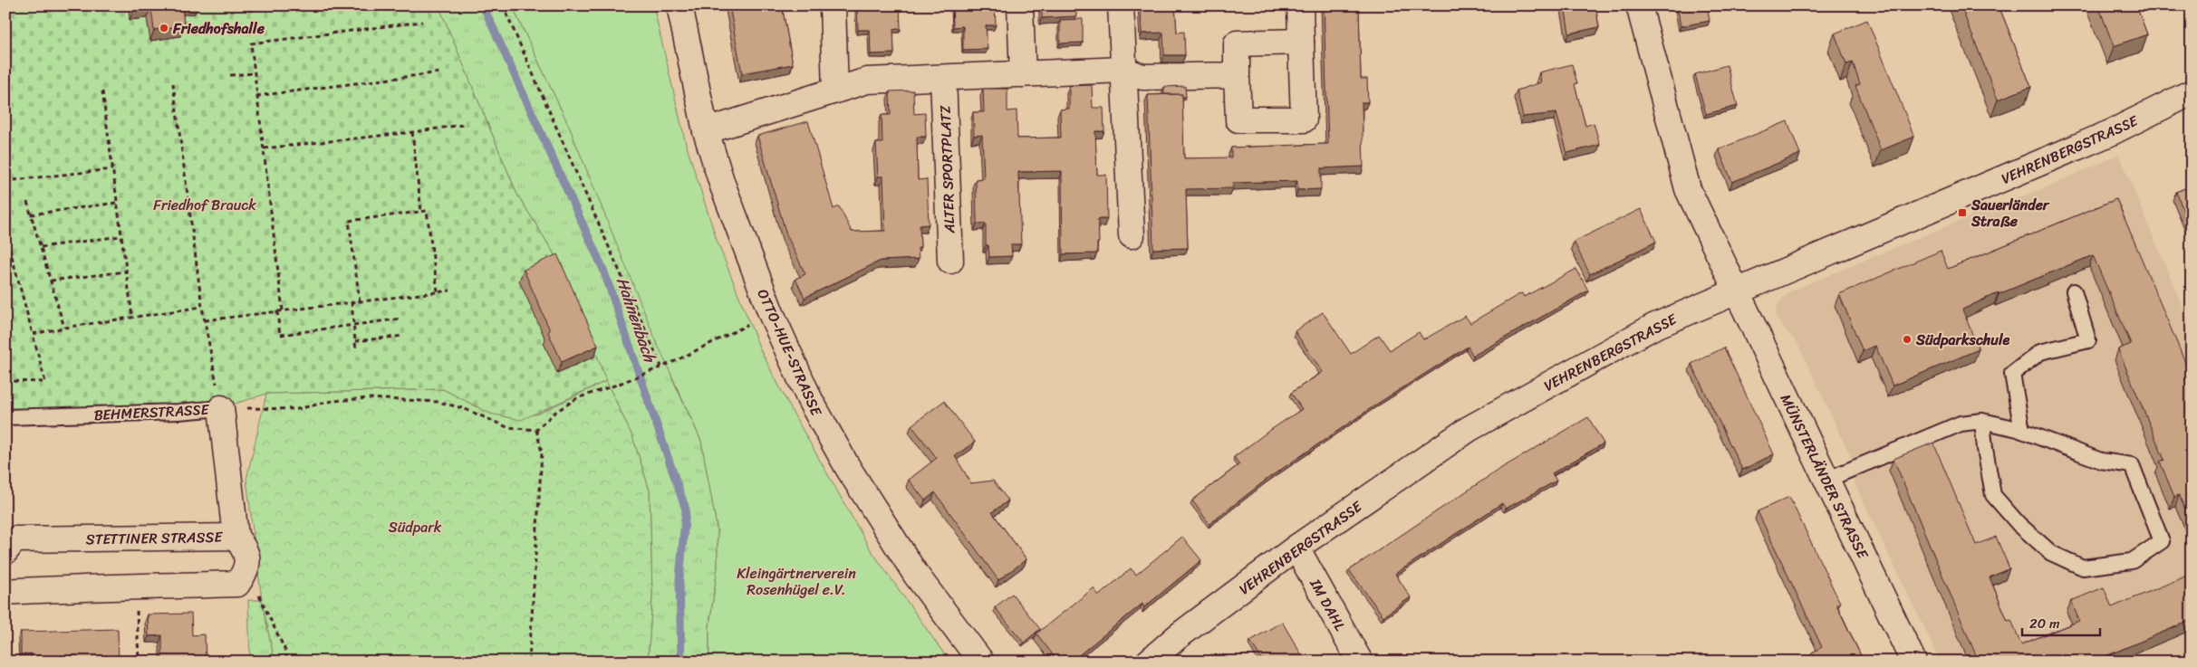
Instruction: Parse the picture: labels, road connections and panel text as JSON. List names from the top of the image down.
{
  "streets": {
    "street": [
      "VEHRENBERGSTRASSE",
      "ALTER SPORTPLATZ",
      "OTTO-HUE-STRASSE",
      "BEHMERSTRASSE",
      "MÜNSTERLÄNDER STRASSE",
      "STETTINER STRASSE",
      "IM DAHL"
    ]
  },
  "crossings": [
    ["VEHRENBERGSTRASSE", "MÜNSTERLÄNDER STRASSE"],
    ["VEHRENBERGSTRASSE", "IM DAHL"],
    ["BEHMERSTRASSE", "STETTINER STRASSE"]
  ],
  "water": ["Hahnenbach"],
  "parks": ["Friedhof Brauck", "Südpark", "Kleingärtnerverein Rosenhügel e.V."],
  "places": {
    "other": ["Friedhofshalle", "Südparkschule"],
    "transit": ["Sauerländer Straße"]
  },
  "scale_bar": "20 m"
}
